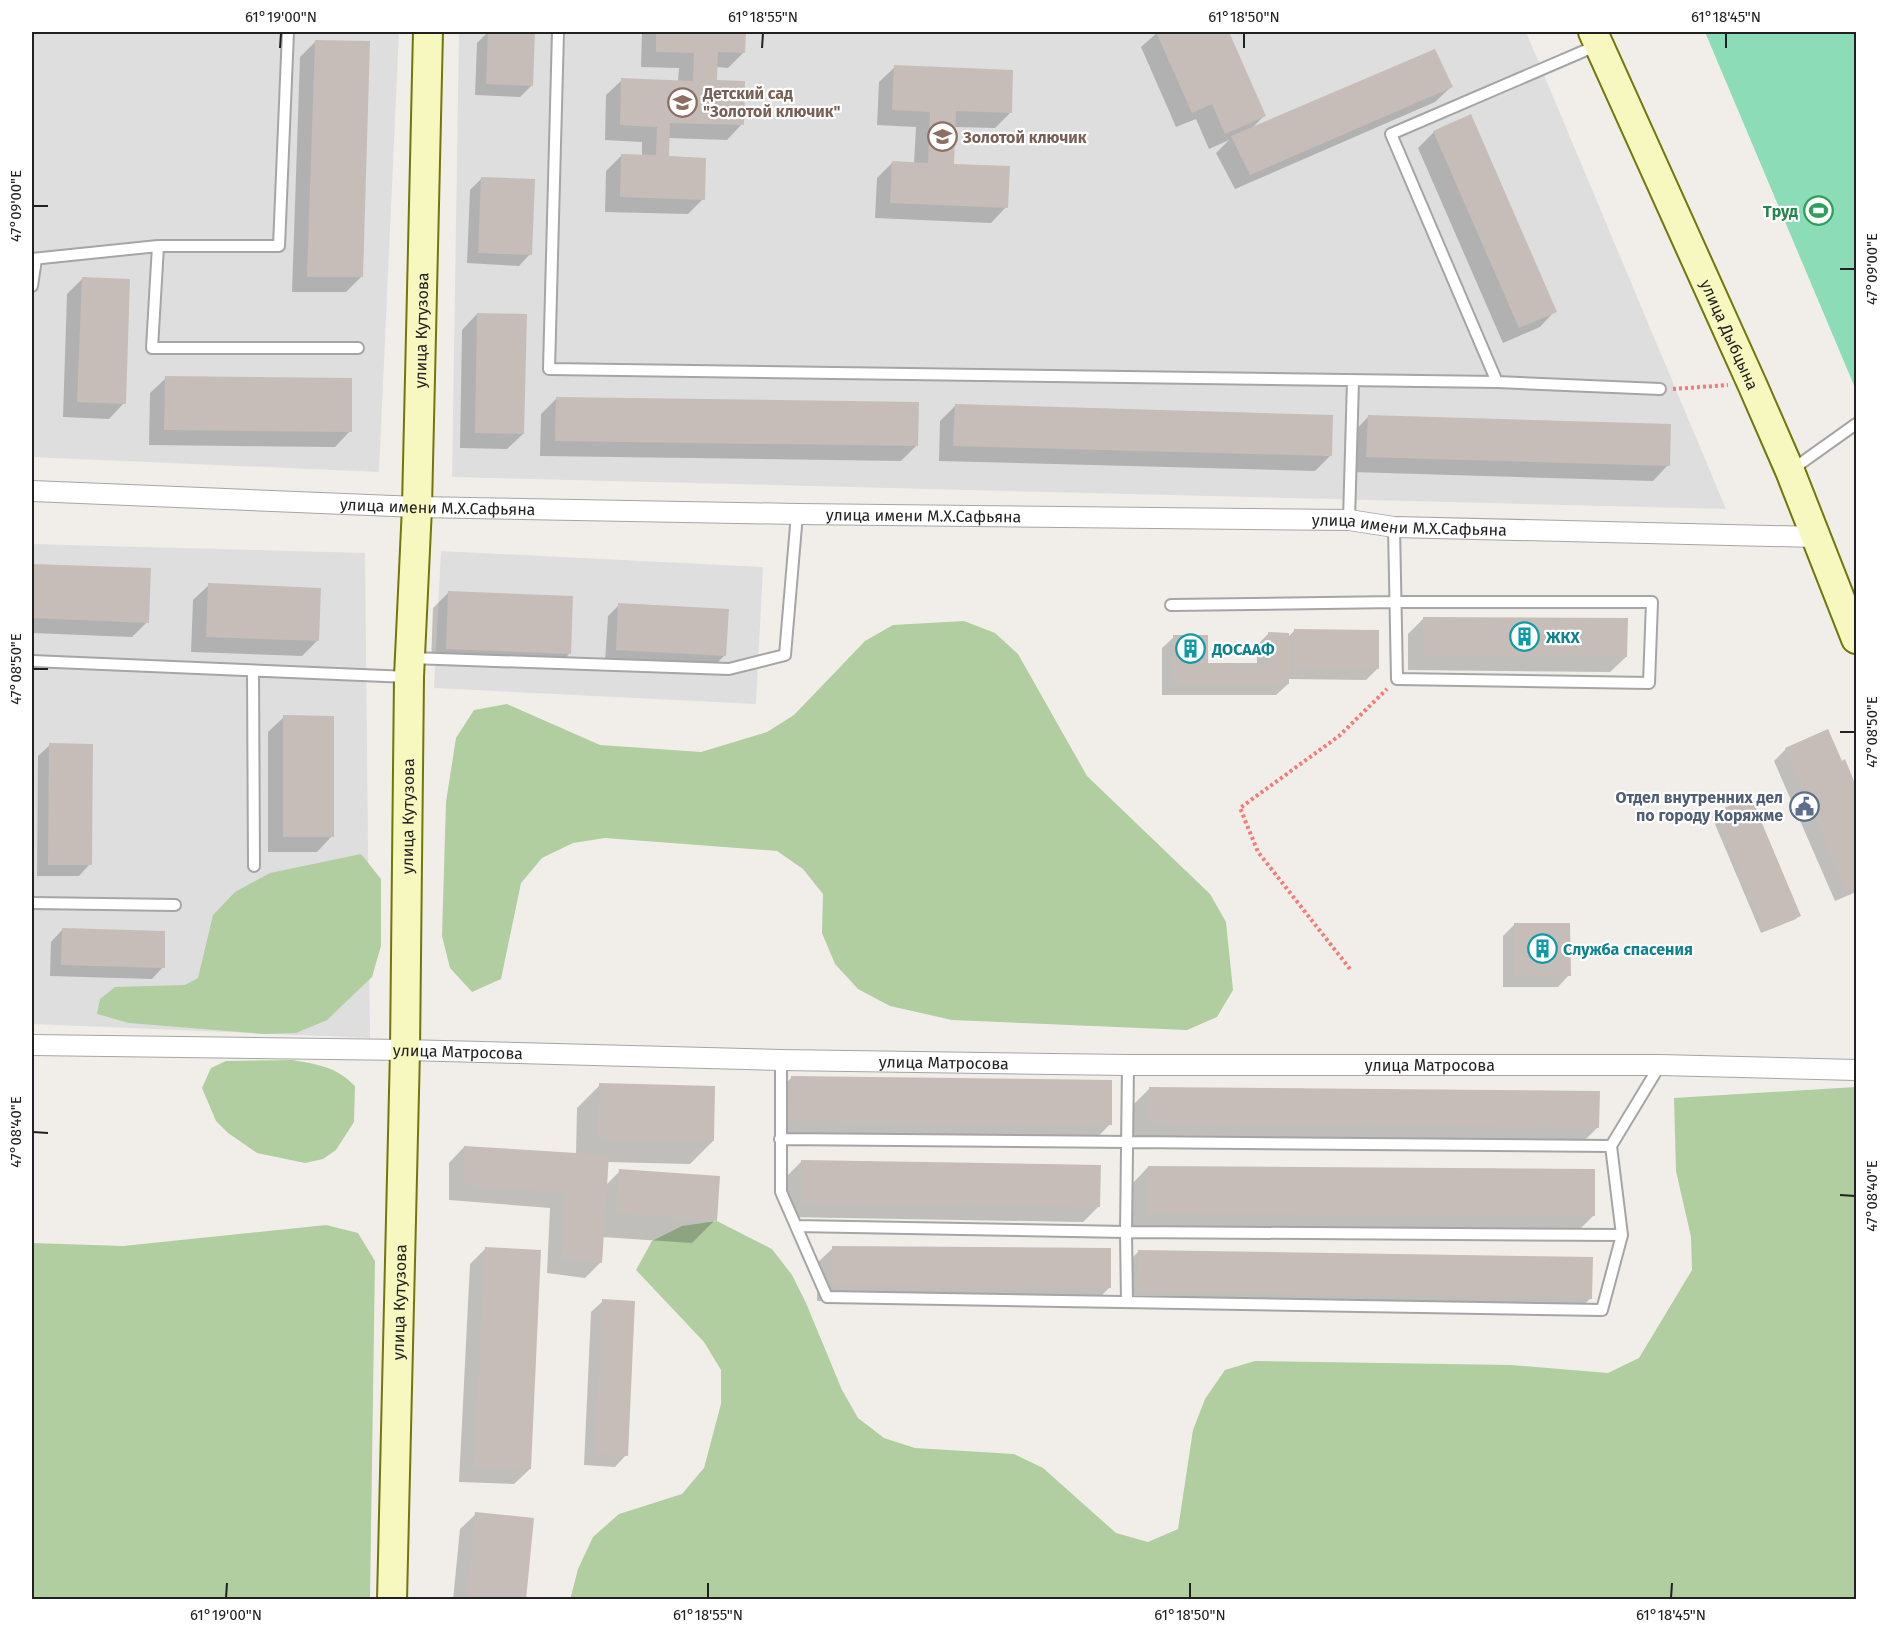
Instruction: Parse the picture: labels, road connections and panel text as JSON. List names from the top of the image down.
{
  "streets": {
    "street": [
      "улица Кутузова",
      "улица Дыбцына",
      "улица имени М.Х.Сафьяна",
      "улица Матросова"
    ]
  },
  "crossings": [
    ["улица Кутузова", "улица имени М.Х.Сафьяна"],
    ["улица Кутузова", "улица Матросова"],
    ["улица Дыбцына", "улица имени М.Х.Сафьяна"]
  ],
  "places": {
    "school or university": ["Детский сад \"Золотой ключик\"", "Золотой ключик"],
    "sports": ["Труд"],
    "building": ["ЖКХ", "ДОСААФ", "Служба спасения"],
    "public building": ["Отдел внутренних дел по городу Коряжме"]
  },
  "coordinates": [
    "61°19'00\"N",
    "61°18'55\"N",
    "61°18'50\"N",
    "61°18'45\"N",
    "47°09'00\"E",
    "47°08'50\"E",
    "47°08'40\"E"
  ]
}
